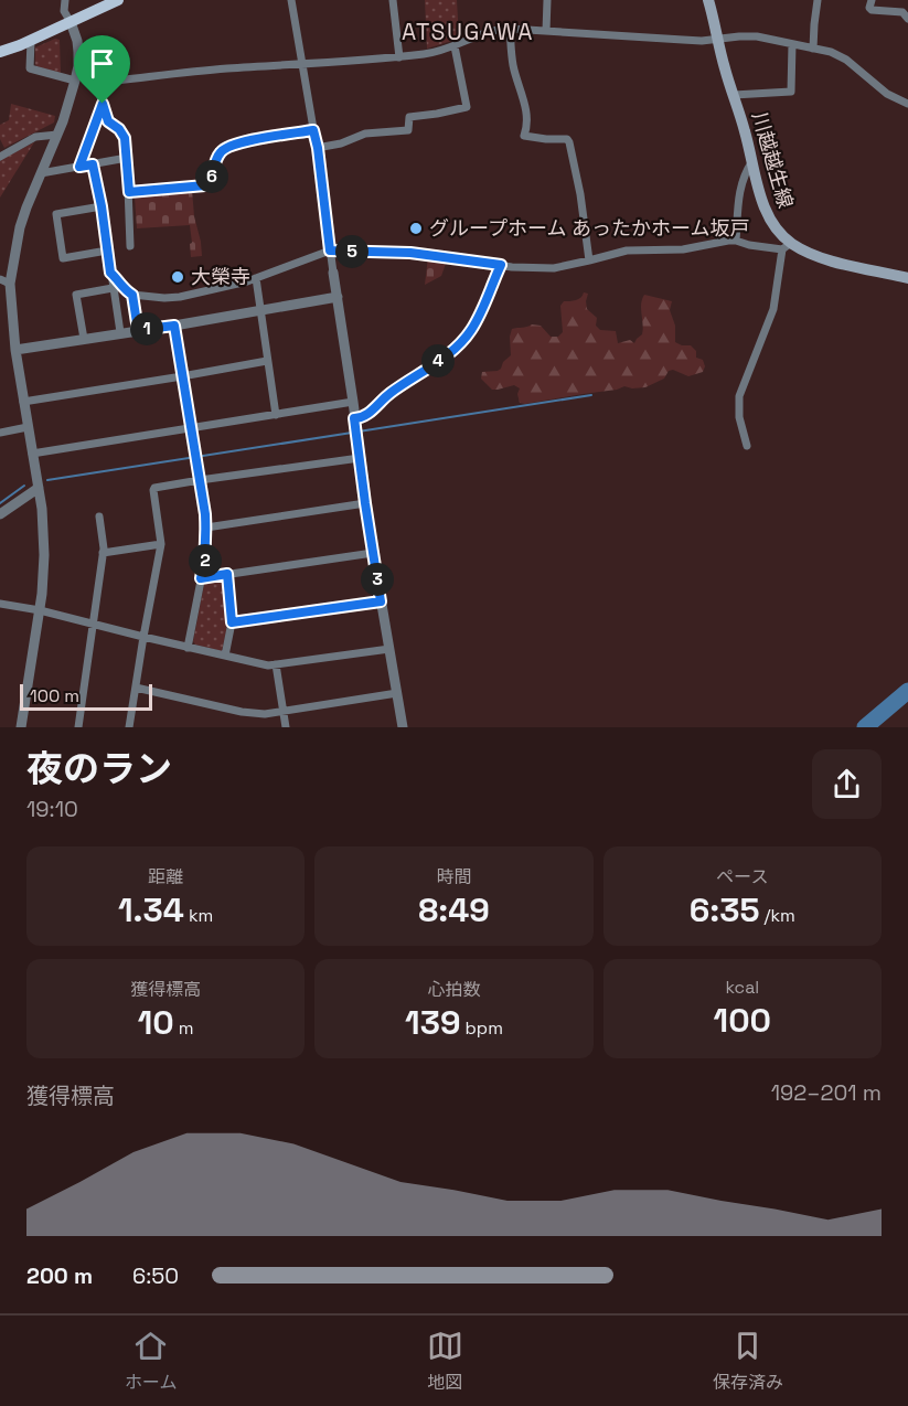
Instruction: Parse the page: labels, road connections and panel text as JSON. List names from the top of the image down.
{
  "streets": {
    "main road": ["川越越生線"]
  },
  "districts": ["ATSUGAWA"],
  "places": ["グループホーム あったかホーム坂戸", "大榮寺"],
  "scale_bar": "100 m",
  "page": {
    "pins": [
      "6",
      "5",
      "1",
      "4",
      "2",
      "3"
    ],
    "scale": "100 m",
    "heading": ["夜のラン", "19:10"],
    "stats": [
      ["距離", "1.34 km"],
      ["時間", "8:49"],
      ["ペース", "6:35 /km"],
      ["獲得標高", "10 m"],
      ["心拍数", "139 bpm"],
      ["kcal", "100"]
    ],
    "chart": ["獲得標高", "192–201 m"],
    "list": [
      {
        "name": "200 m",
        "note": "6:50"
      }
    ],
    "tabs": ["ホーム", "地図", "保存済み"]
  }
}
